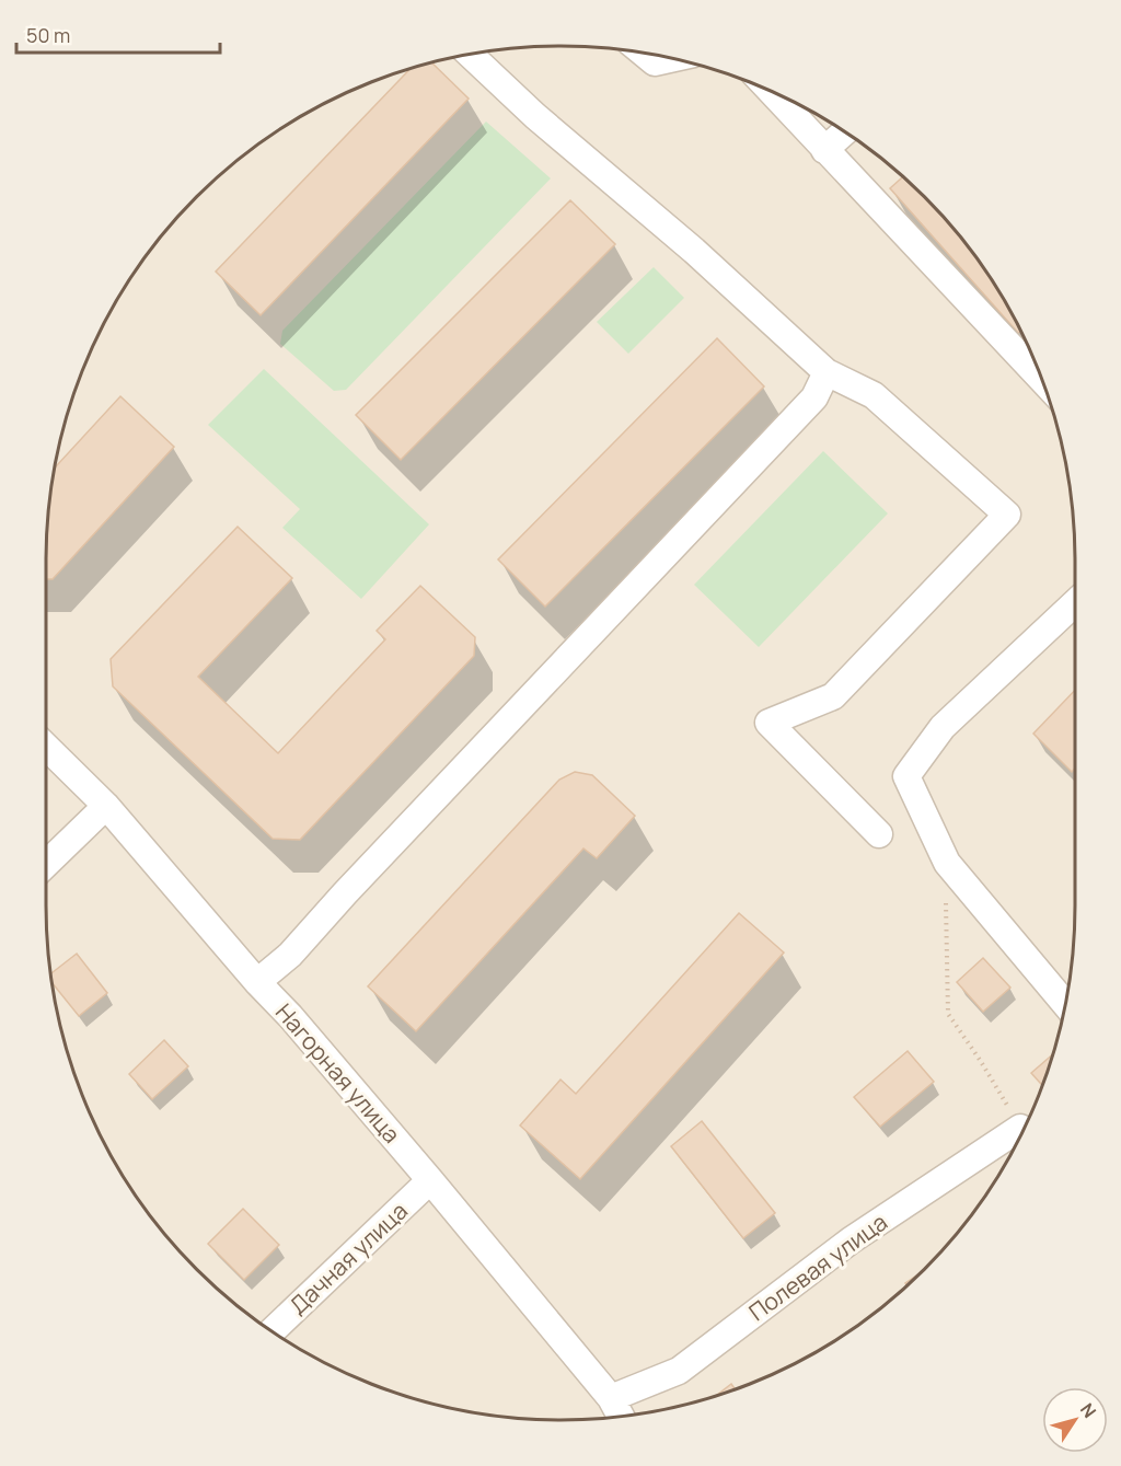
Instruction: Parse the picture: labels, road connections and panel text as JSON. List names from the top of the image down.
{
  "streets": {
    "street": ["Нагорная улица", "Дачная улица", "Полевая улица"]
  },
  "crossings": [
    ["Нагорная улица", "Дачная улица"],
    ["Нагорная улица", "Полевая улица"]
  ],
  "scale_bar": "50 m",
  "north": "top right"
}
